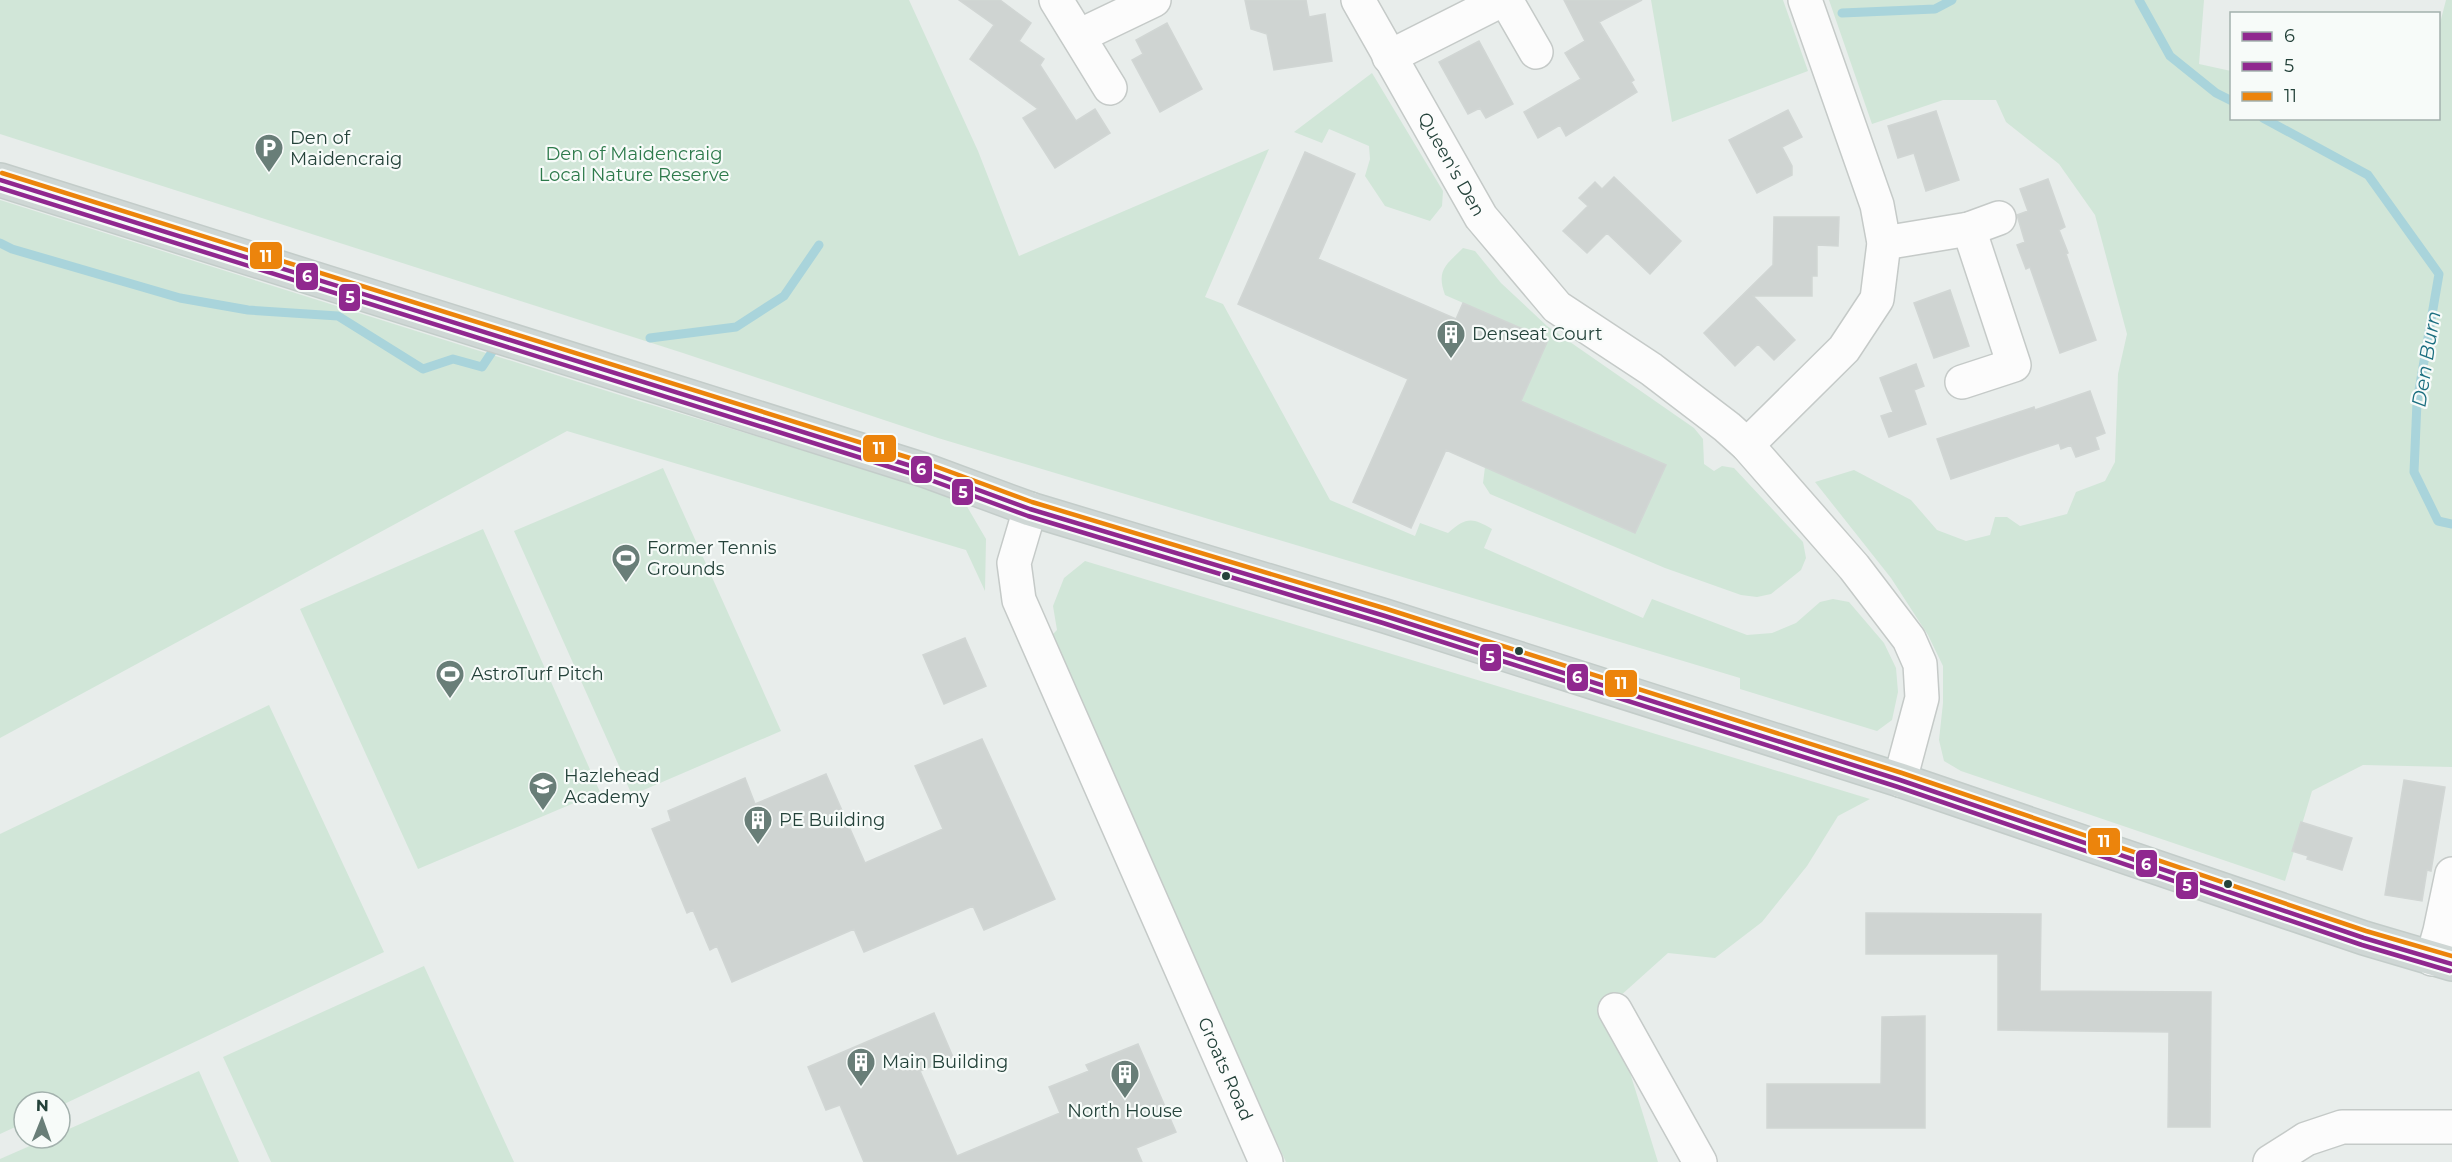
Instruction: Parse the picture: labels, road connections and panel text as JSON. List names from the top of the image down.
{
  "streets": {
    "street": ["Queen's Den", "Groats Road"]
  },
  "water": ["Den Burn"],
  "parks": ["Den of Maidencraig Local Nature Reserve"],
  "places": {
    "parking": ["Den of Maidencraig"],
    "building": [
      "Denseat Court",
      "PE Building",
      "Main Building",
      "North House"
    ],
    "sports": ["Former Tennis Grounds", "AstroTurf Pitch"],
    "school or university": ["Hazlehead Academy"]
  },
  "lines": ["transit line 11", "transit line 6", "transit line 5"],
  "legend": ["6", "5", "11"],
  "north": "top"
}
